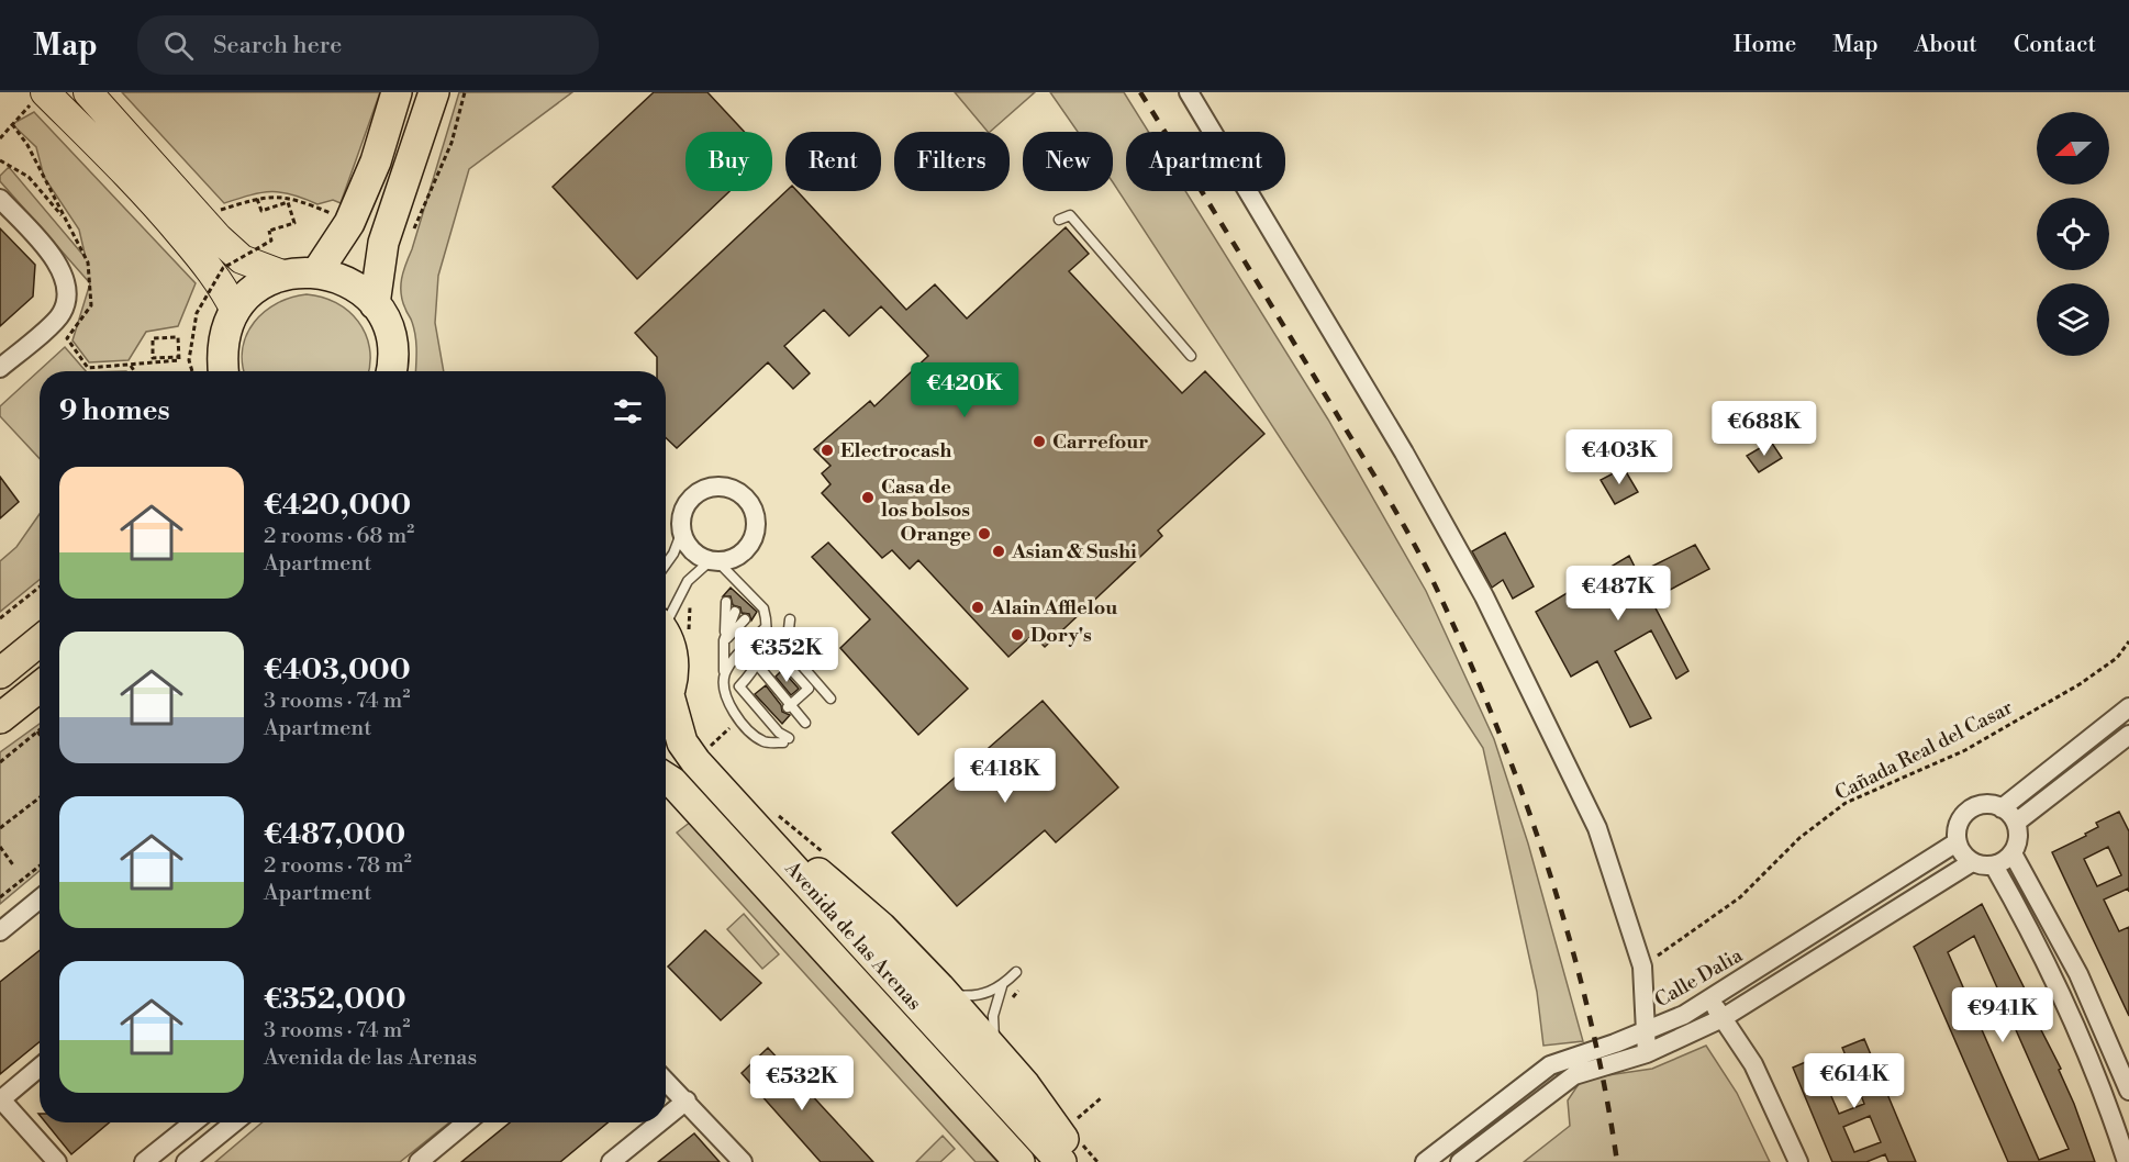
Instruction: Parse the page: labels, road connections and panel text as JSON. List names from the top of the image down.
{
  "streets": {
    "highway": ["Avenida de las Arenas"],
    "street": ["Calle Dalia"],
    "path": ["Cañada Real del Casar"]
  },
  "places": [
    "Carrefour",
    "Electrocash",
    "Casa de los bolsos",
    "Orange",
    "Asian & Sushi",
    "Alain Afflelou",
    "Dory's"
  ],
  "north": "left",
  "page": {
    "header": "Map",
    "search": "Search here",
    "nav": [
      "Home",
      "Map",
      "About",
      "Contact"
    ],
    "chip": [
      "Buy",
      "Rent",
      "Filters",
      "New",
      "Apartment"
    ],
    "price": [
      "€420K",
      "€688K",
      "€403K",
      "€487K",
      "€352K",
      "€418K",
      "€941K",
      "€614K",
      "€532K"
    ],
    "heading": "9 homes",
    "list": [
      {
        "name": "€420,000",
        "note": "2 rooms · 68 m² · Apartment"
      },
      {
        "name": "€403,000",
        "note": "3 rooms · 74 m² · Apartment"
      },
      {
        "name": "€487,000",
        "note": "2 rooms · 78 m² · Apartment"
      },
      {
        "name": "€352,000",
        "note": "3 rooms · 74 m² · Avenida de las Arenas"
      }
    ]
  }
}
